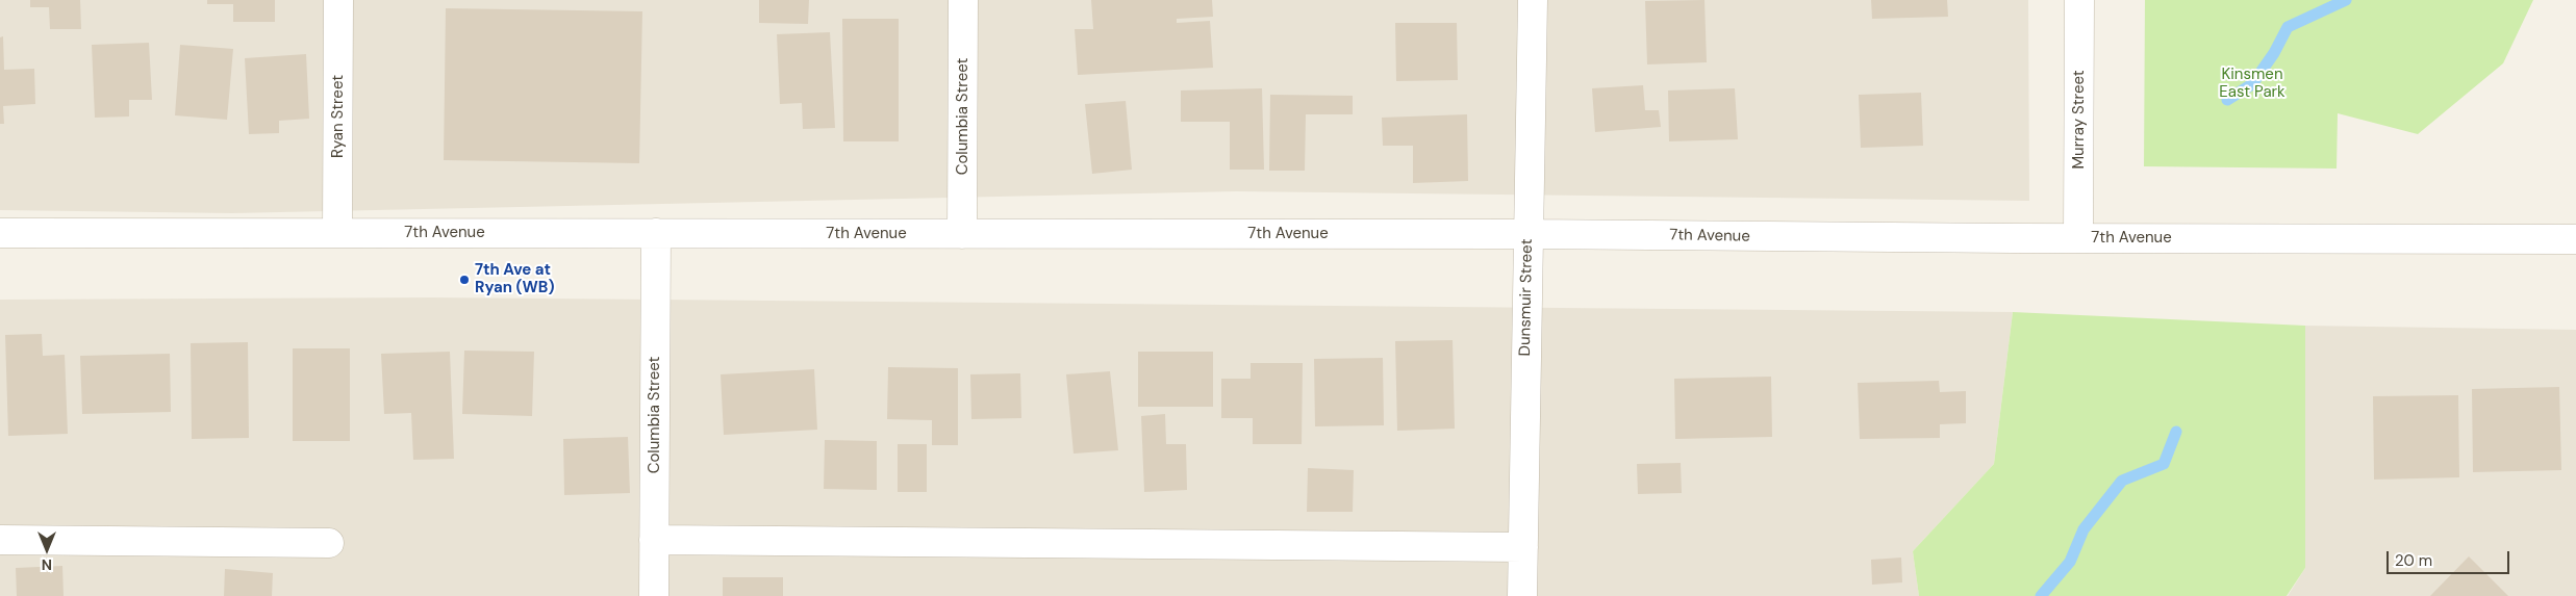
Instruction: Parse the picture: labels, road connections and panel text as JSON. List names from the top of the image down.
{
  "streets": {
    "street": [
      "Ryan Street",
      "Columbia Street",
      "Murray Street",
      "7th Avenue",
      "Dunsmuir Street"
    ]
  },
  "crossings": [
    ["Ryan Street", "7th Avenue"],
    ["Columbia Street", "7th Avenue"],
    ["Murray Street", "7th Avenue"],
    ["7th Avenue", "Dunsmuir Street"]
  ],
  "parks": ["Kinsmen East Park"],
  "places": ["7th Ave at Ryan (WB)"],
  "scale_bar": "20 m",
  "north": "bottom"
}
